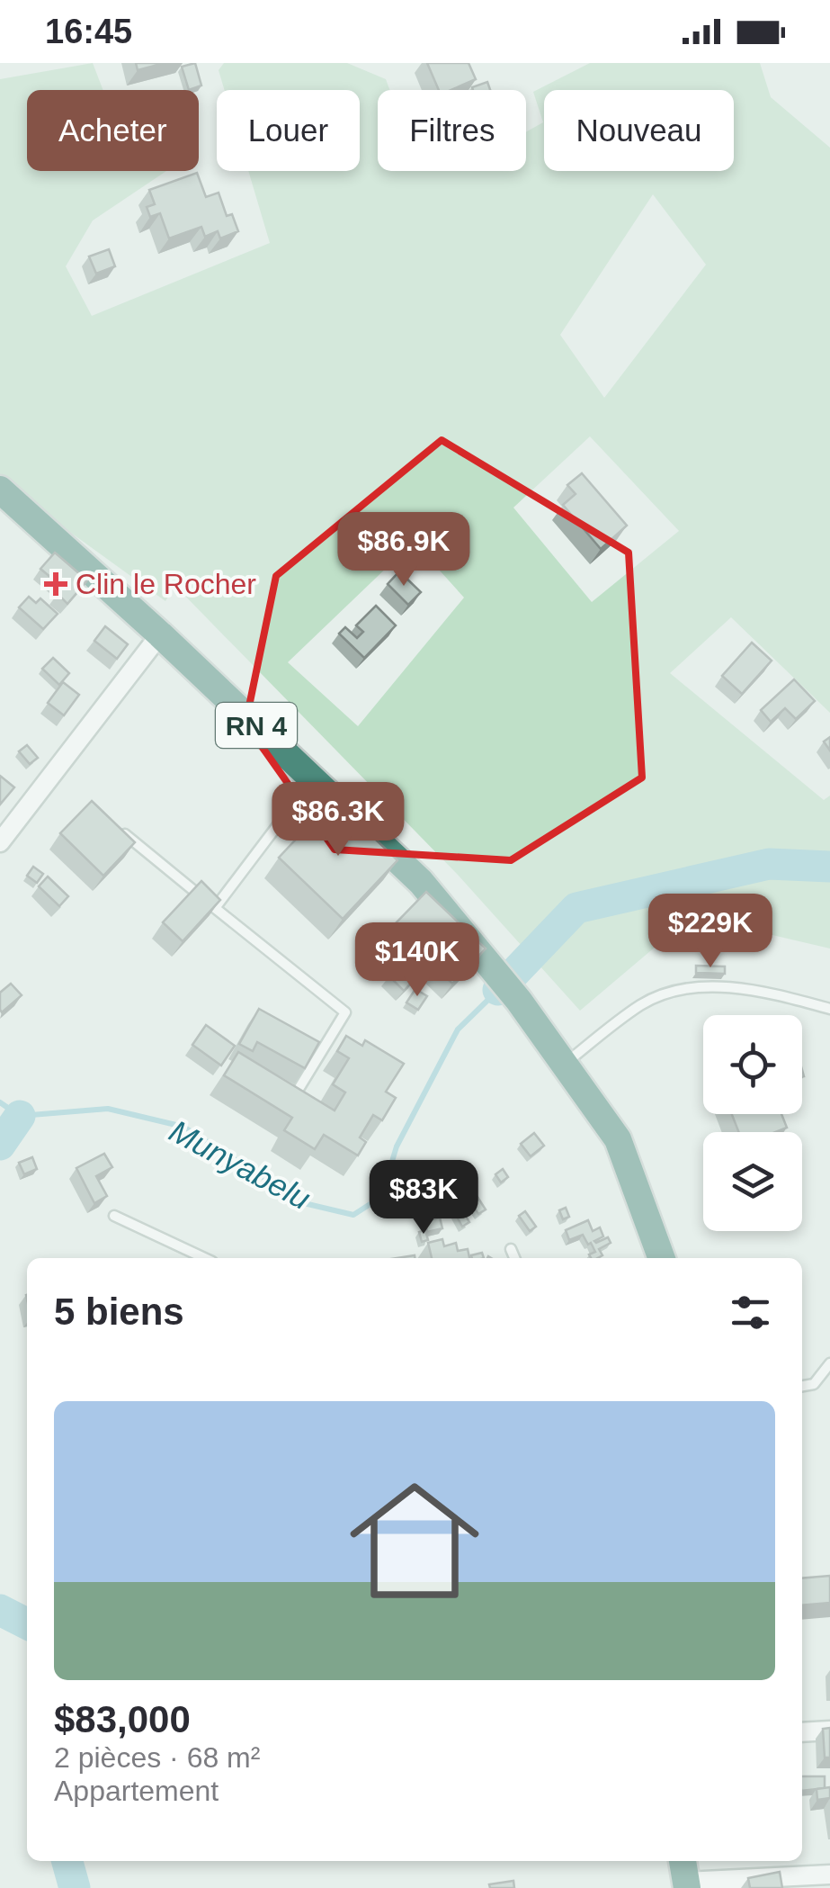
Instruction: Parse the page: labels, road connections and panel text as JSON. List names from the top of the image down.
{
  "streets": {
    "highway": ["RN 4"]
  },
  "water": ["Munyabelu"],
  "places": {
    "health": ["Clin le Rocher"]
  },
  "page": {
    "status": "16:45",
    "chip": [
      "Acheter",
      "Louer",
      "Filtres",
      "Nouveau"
    ],
    "price": [
      "$86.9K",
      "$86.3K",
      "$229K",
      "$140K",
      "$83K"
    ],
    "heading": "5 biens",
    "list": [
      {
        "name": "$83,000",
        "note": "2 pièces · 68 m² · Appartement"
      }
    ]
  }
}
